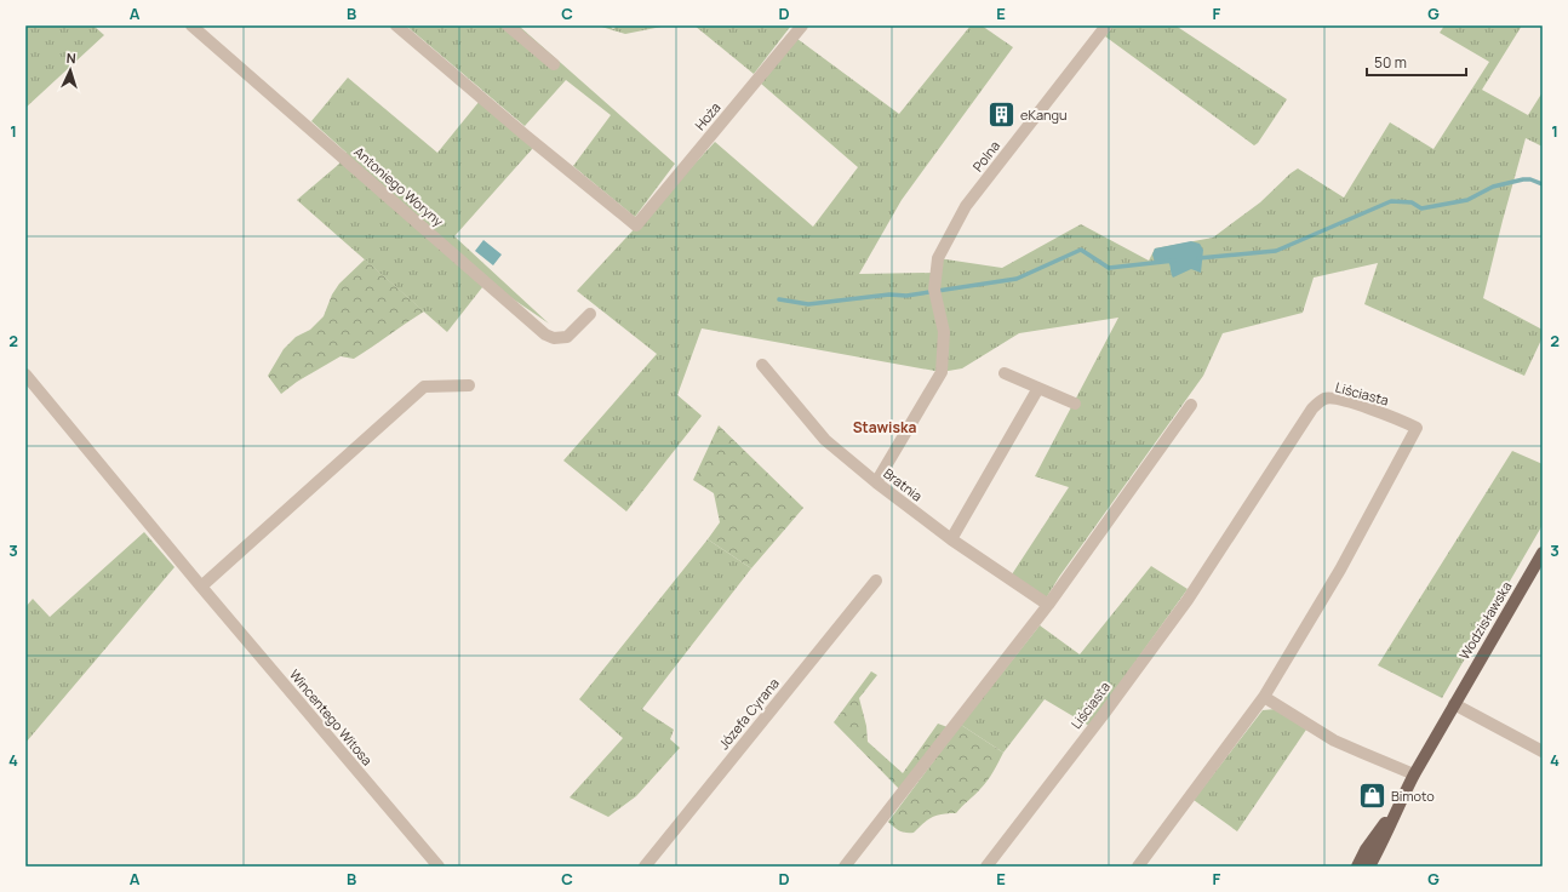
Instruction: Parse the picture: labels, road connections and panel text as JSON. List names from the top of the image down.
{
  "streets": {
    "main road": ["Wodzisławska"],
    "street": [
      "Hoża",
      "Polna",
      "Antoniego Woryny",
      "Liściasta",
      "Bratnia",
      "Józefa Cyrana",
      "Wincentego Witosa"
    ]
  },
  "crossings": [
    ["Polna", "Bratnia"]
  ],
  "districts": ["Stawiska"],
  "places": {
    "building": ["eKangu"],
    "shop": ["Bimoto"]
  },
  "scale_bar": "50 m",
  "north": "top",
  "grid": {
    "columns": [
      "A",
      "B",
      "C",
      "D",
      "E",
      "F",
      "G"
    ],
    "rows": [
      "1",
      "2",
      "3",
      "4"
    ]
  }
}
